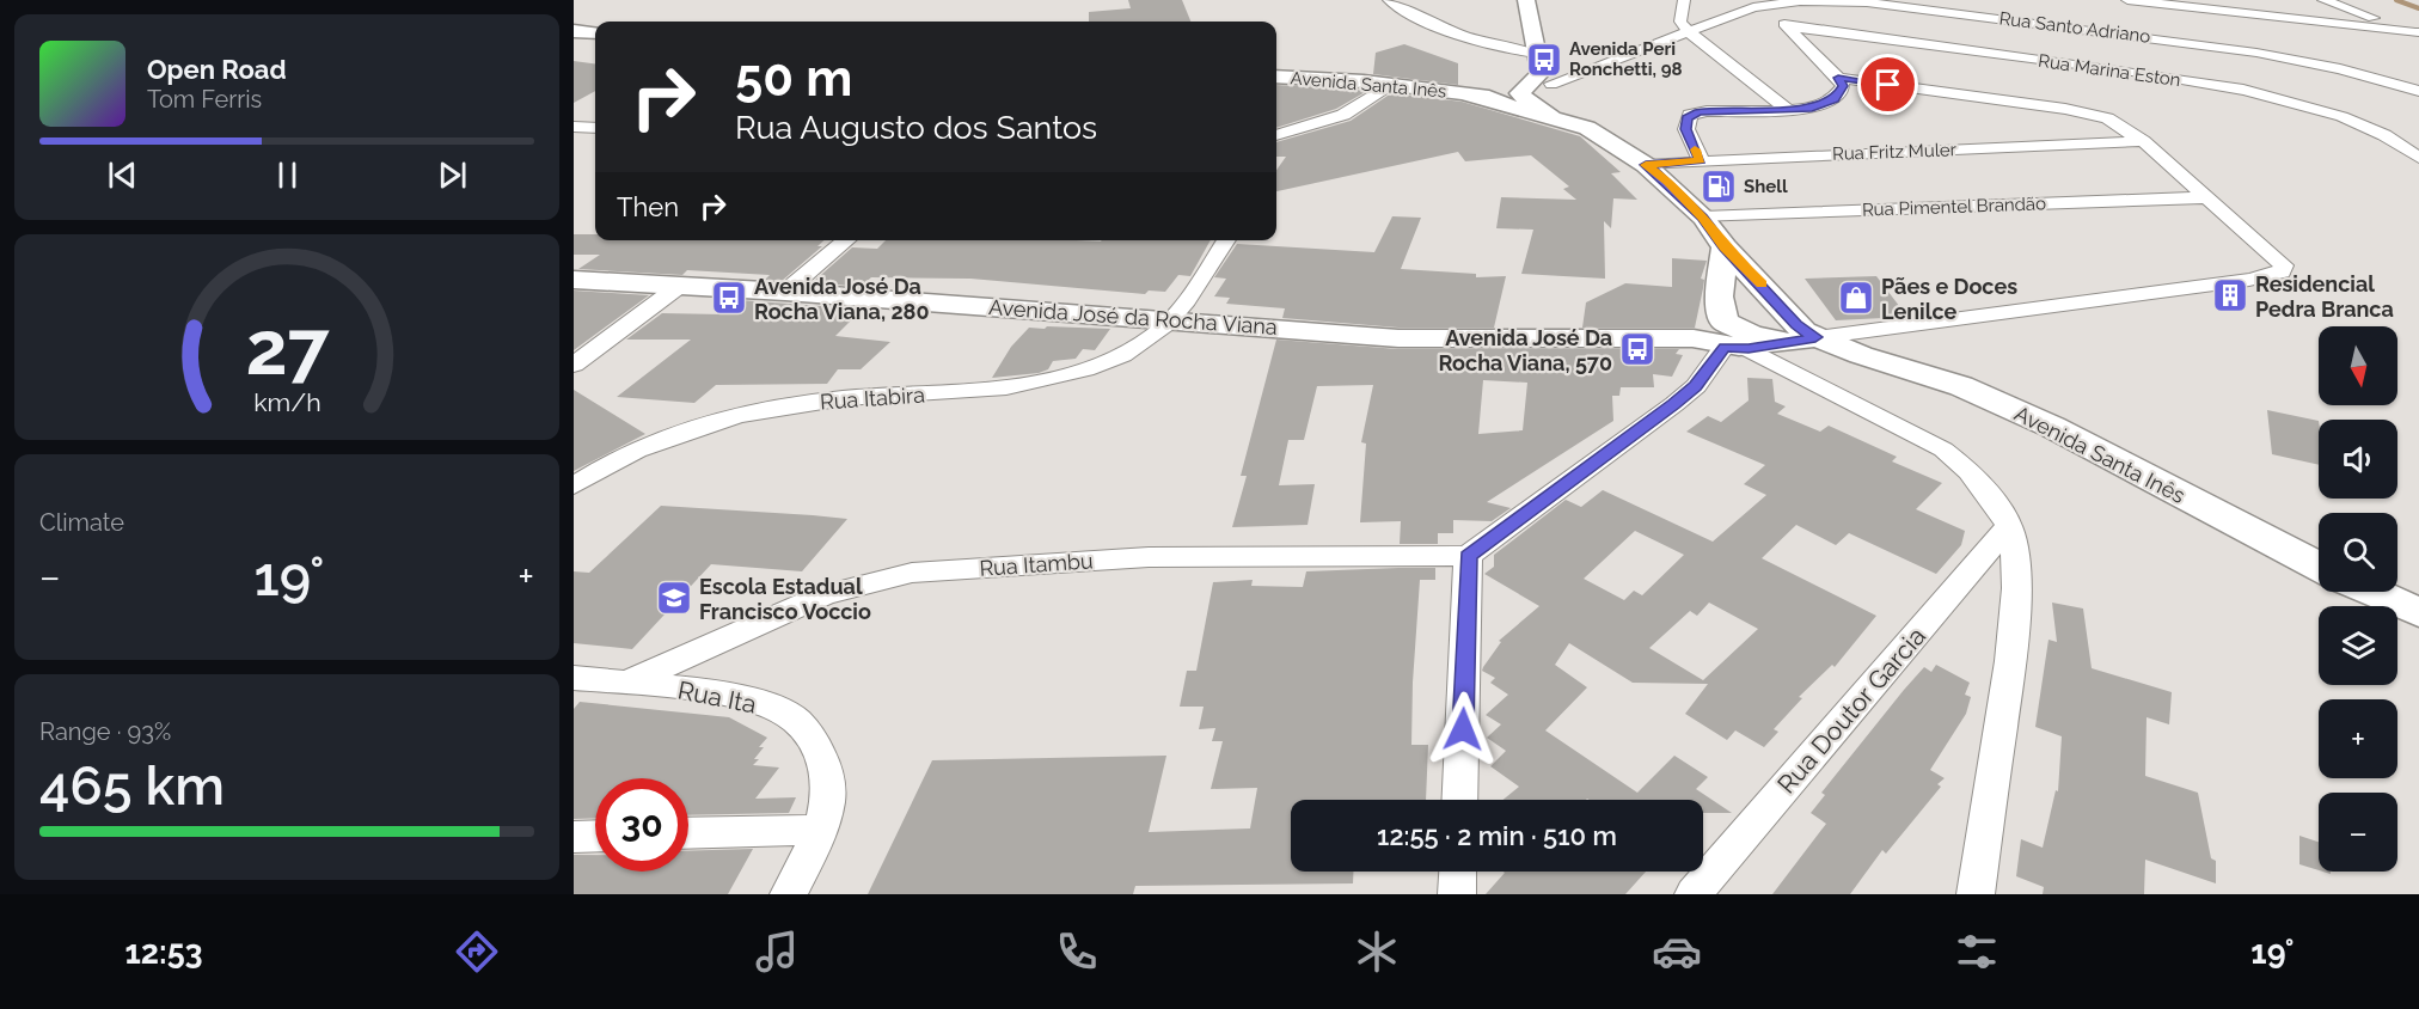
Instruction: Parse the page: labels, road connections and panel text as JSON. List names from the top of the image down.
{
  "streets": {
    "main road": ["Avenida Santa Inês", "Avenida José da Rocha Viana"],
    "street": [
      "Rua Santo Adriano",
      "Rua Marina Eston",
      "Rua Fritz Muler",
      "Rua Pimentel Brandão",
      "Rua Itabira",
      "Rua Itambu",
      "Rua Ita",
      "Rua Doutor Garcia"
    ]
  },
  "crossings": [
    ["Avenida Santa Inês", "Rua Fritz Muler"],
    ["Avenida Santa Inês", "Rua Pimentel Brandão"],
    ["Avenida José da Rocha Viana", "Rua Itabira"],
    ["Rua Itambu", "Rua Ita"]
  ],
  "places": {
    "bus stop": ["Avenida Peri Ronchetti, 98", "Avenida José Da Rocha Viana, 280", "Avenida José Da Rocha Viana, 570"],
    "fuel station": ["Shell"],
    "building": ["Residencial Pedra Branca"],
    "shop": ["Pães e Doces Lenilce"],
    "school or university": ["Escola Estadual Francisco Voccio"]
  },
  "north": "bottom",
  "page": {
    "turn": ["50 m", "Rua Augusto dos Santos"],
    "song": ["Open Road", "Tom Ferris"],
    "then": "Then",
    "map_buttons": ["+", "−"],
    "tile": [
      "Climate",
      ["Range · 93%", "465 km"]
    ],
    "heat": ["−", "19°", "+"],
    "limit": "30",
    "trip": "12:55 · 2 min · 510 m",
    "tabs": ["12:53", "19°"],
    "gauge": ["27", "km/h"]
  }
}
